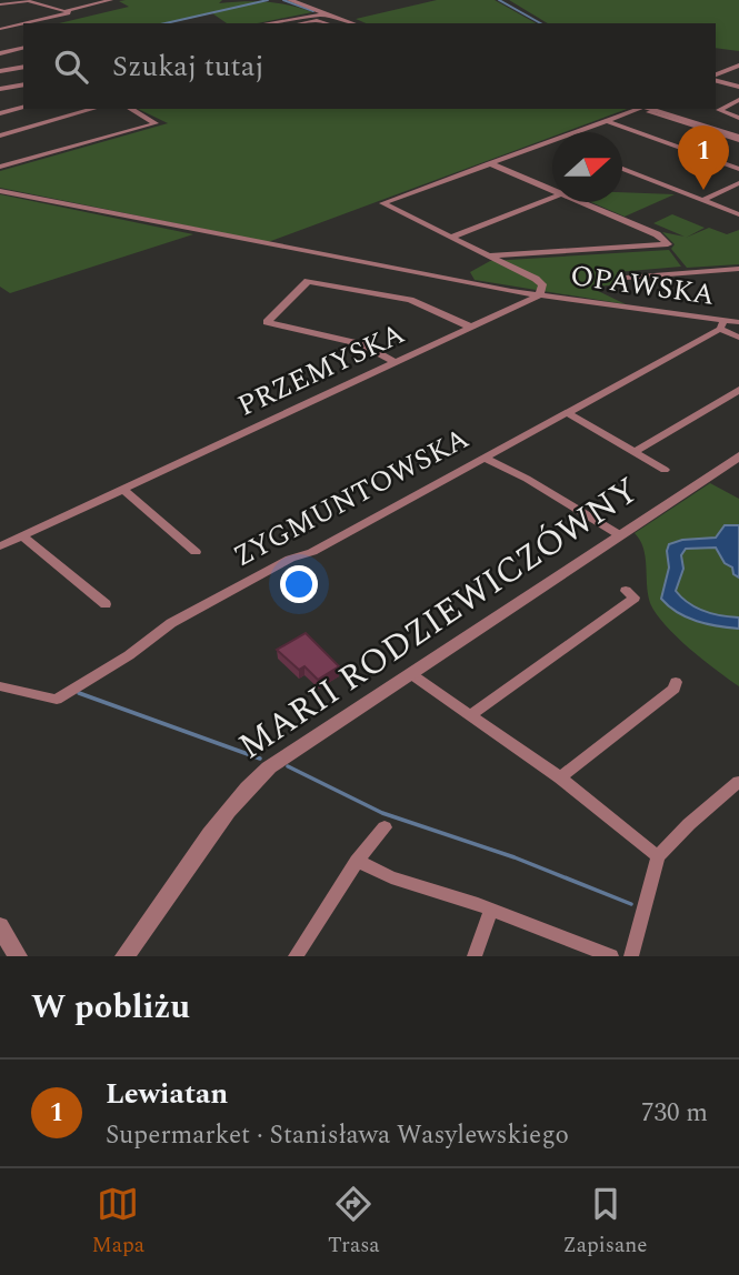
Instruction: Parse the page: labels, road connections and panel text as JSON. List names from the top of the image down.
{
  "streets": {
    "street": [
      "OPAWSKA",
      "PRZEMYSKA",
      "ZYGMUNTOWSKA",
      "MARII RODZIEWICZÓWNY"
    ]
  },
  "crossings": [
    ["OPAWSKA", "PRZEMYSKA"],
    ["OPAWSKA", "ZYGMUNTOWSKA"]
  ],
  "north": "right",
  "page": {
    "search": "Szukaj tutaj",
    "pins": "1",
    "heading": "W pobliżu",
    "list": [
      {
        "mark": "1",
        "name": "Lewiatan",
        "note": "Supermarket · Stanisława Wasylewskiego",
        "value": "730 m"
      }
    ],
    "nav": ["Mapa", "Trasa", "Zapisane"]
  }
}
